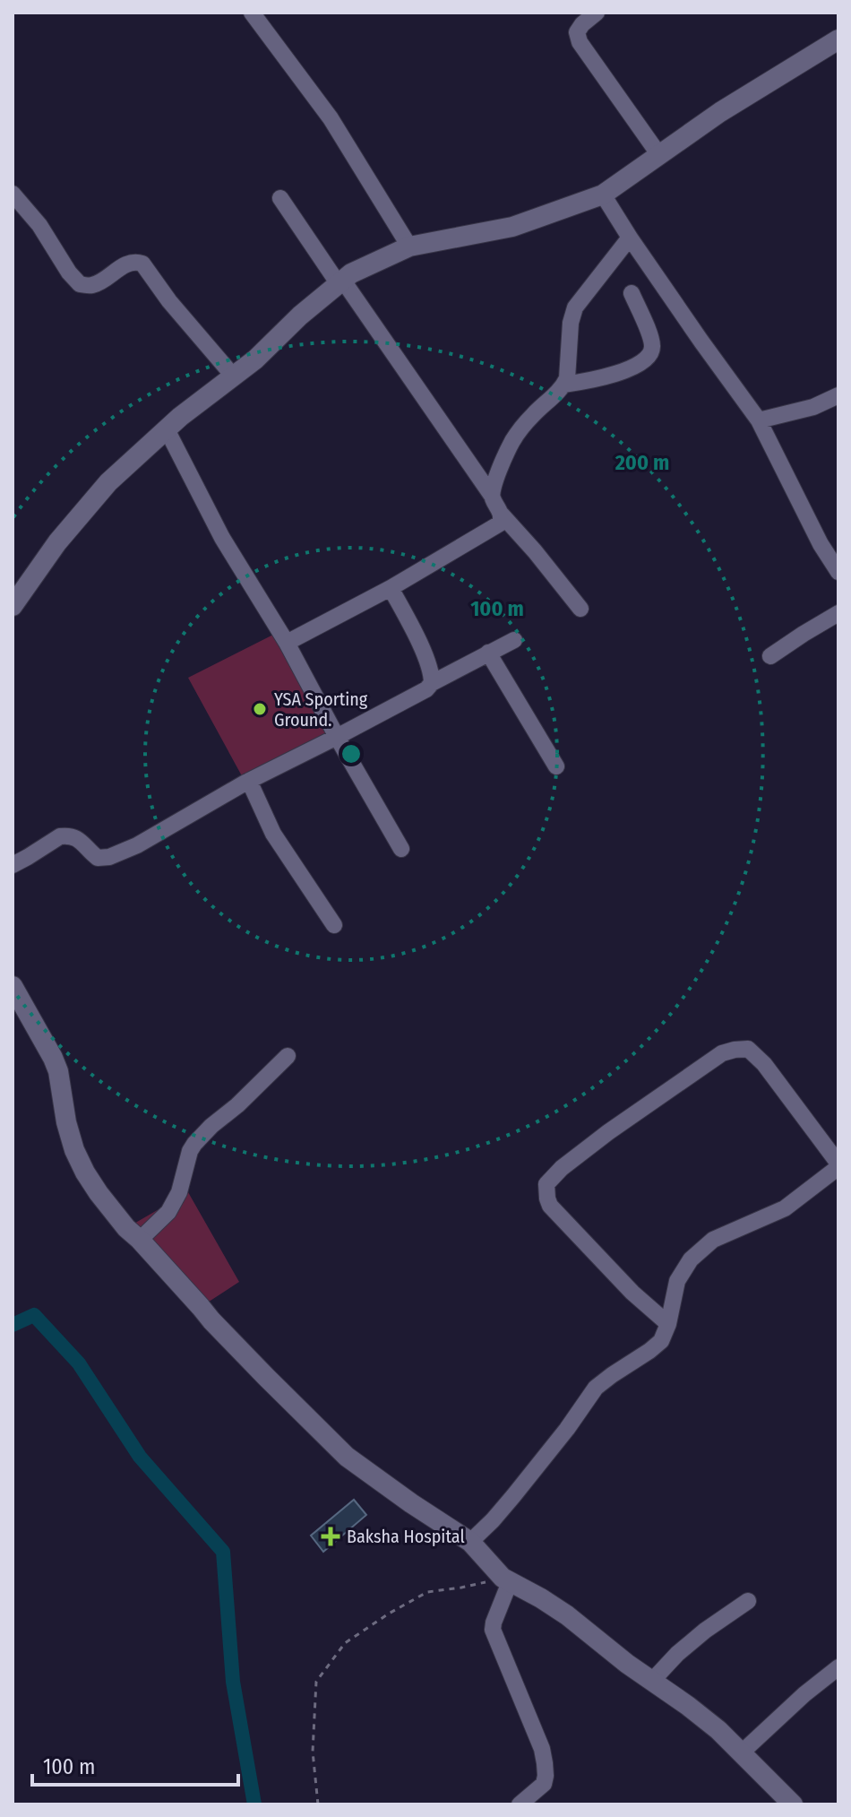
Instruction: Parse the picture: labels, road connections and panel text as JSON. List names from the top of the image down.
{
  "places": {
    "other": ["YSA Sporting Ground."],
    "health": ["Baksha Hospital"]
  },
  "scale_bar": "100 m",
  "rings": ["200 m", "100 m"]
}
